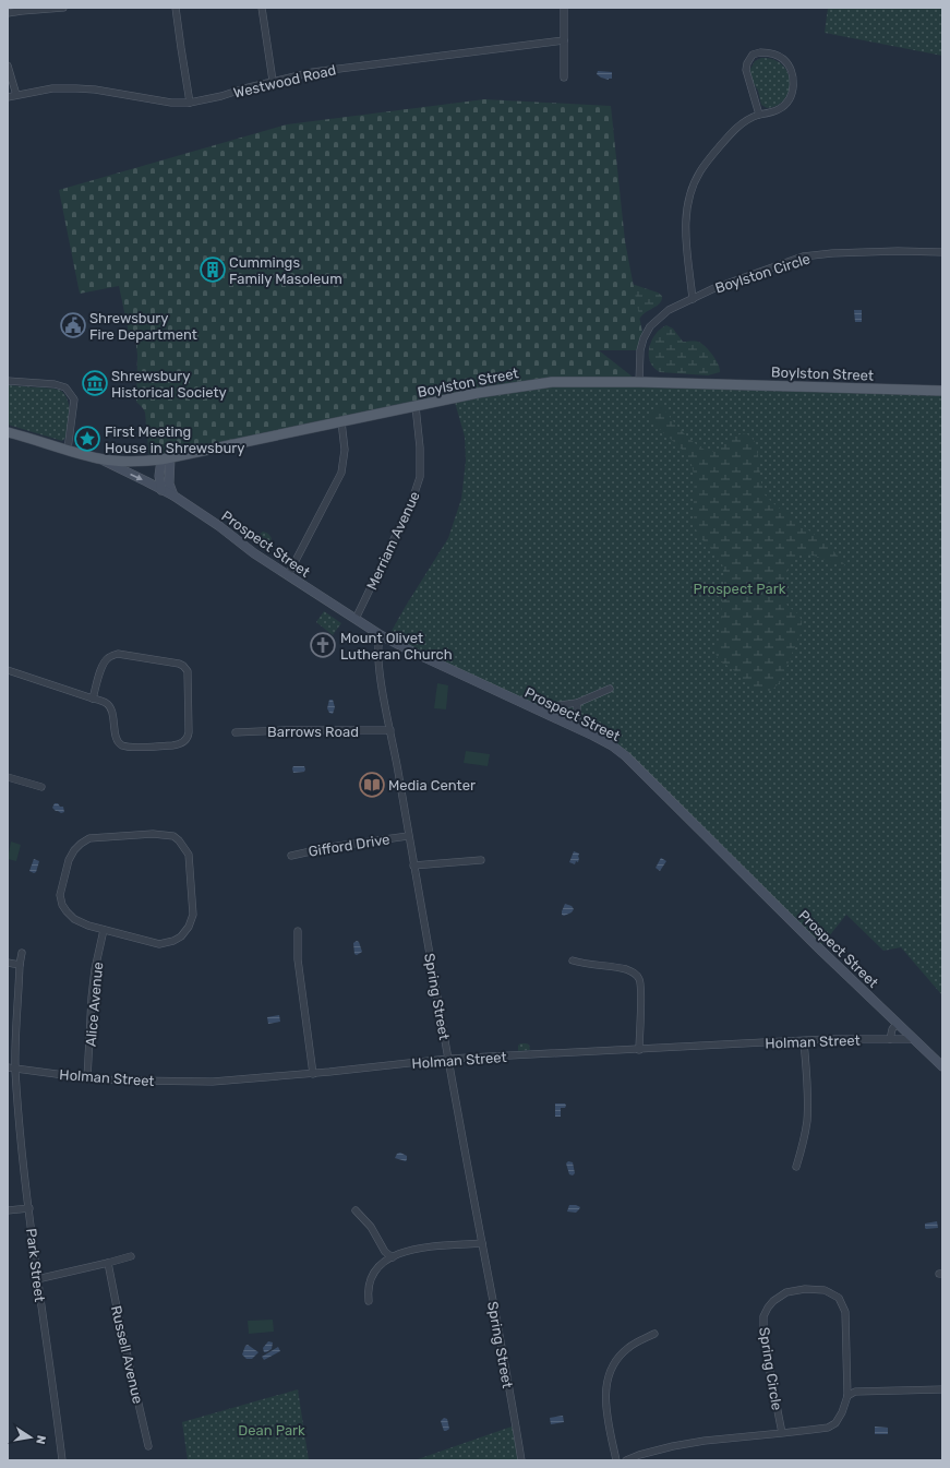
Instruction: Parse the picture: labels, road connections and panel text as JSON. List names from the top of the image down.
{
  "streets": {
    "main road": ["Boylston Street"],
    "street": [
      "Westwood Road",
      "Boylston Circle",
      "Merriam Avenue",
      "Prospect Street",
      "Barrows Road",
      "Gifford Drive",
      "Spring Street",
      "Alice Avenue",
      "Holman Street",
      "Park Street",
      "Russell Avenue",
      "Spring Circle"
    ]
  },
  "crossings": [
    ["Boylston Circle", "Boylston Street"],
    ["Boylston Street", "Merriam Avenue"],
    ["Boylston Street", "Prospect Street"],
    ["Merriam Avenue", "Prospect Street"],
    ["Prospect Street", "Spring Street"],
    ["Prospect Street", "Holman Street"],
    ["Barrows Road", "Spring Street"],
    ["Gifford Drive", "Spring Street"],
    ["Spring Street", "Holman Street"],
    ["Alice Avenue", "Holman Street"],
    ["Holman Street", "Park Street"]
  ],
  "parks": ["Prospect Park", "Dean Park"],
  "places": {
    "building": ["Cummings Family Masoleum"],
    "public building": ["Shrewsbury Fire Department"],
    "museum": ["Shrewsbury Historical Society"],
    "place": ["First Meeting House in Shrewsbury"],
    "church": ["Mount Olivet Lutheran Church"],
    "library": ["Media Center"]
  },
  "north": "right"
}
